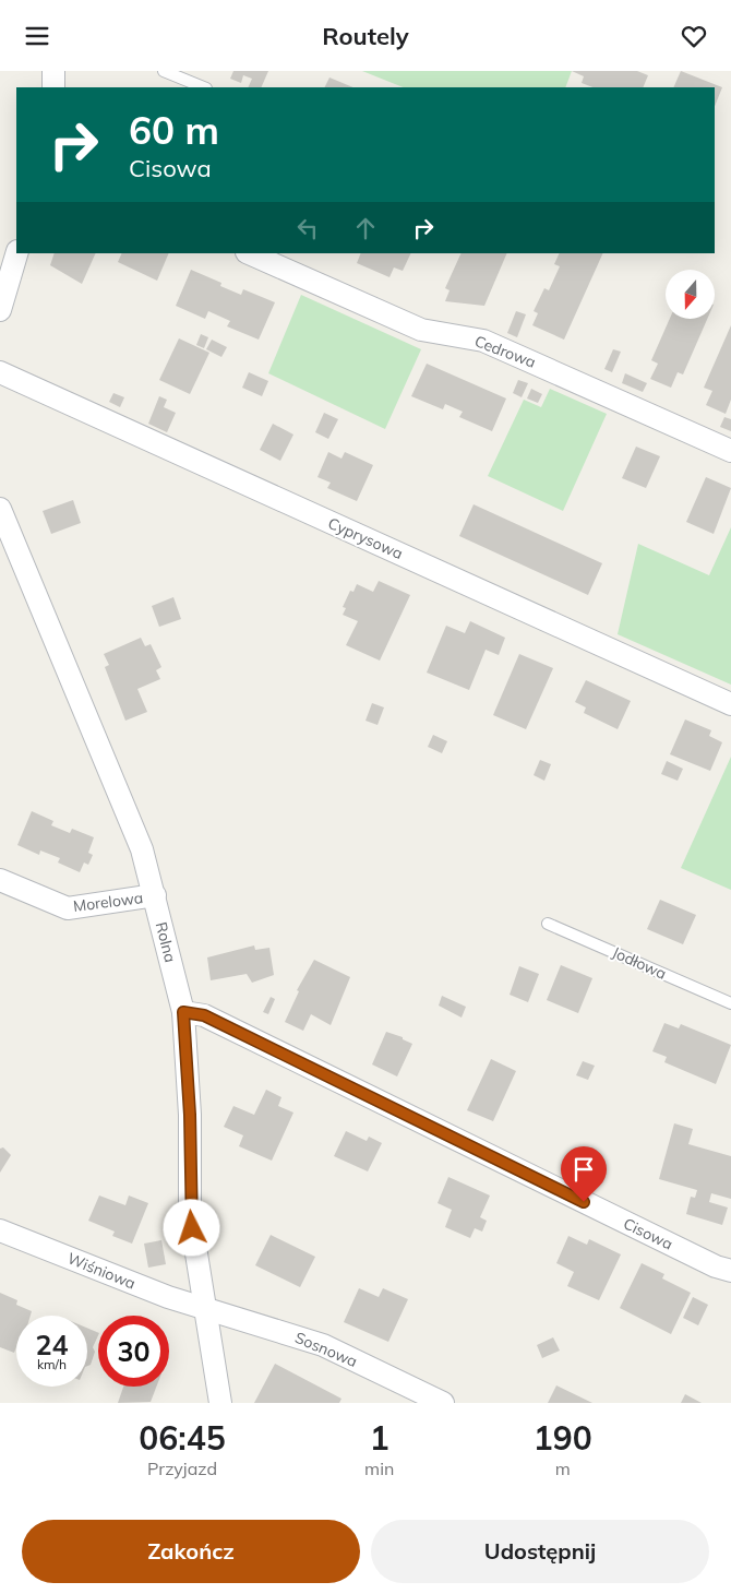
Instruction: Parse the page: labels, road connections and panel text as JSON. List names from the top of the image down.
{
  "streets": {
    "street": [
      "Cedrowa",
      "Cyprysowa",
      "Morelowa",
      "Rolna",
      "Cisowa",
      "Wiśniowa",
      "Sosnowa"
    ],
    "lane": ["Jodłowa"]
  },
  "crossings": [
    ["Morelowa", "Rolna"],
    ["Rolna", "Cisowa"],
    ["Rolna", "Wiśniowa"],
    ["Rolna", "Sosnowa"],
    ["Wiśniowa", "Sosnowa"]
  ],
  "north": "bottom",
  "page": {
    "header": "Routely",
    "turn": ["60 m", "Cisowa"],
    "speed": "24 km/h",
    "limit": "30",
    "eta": [
      "06:45",
      "Przyjazd",
      "1",
      "min",
      "190",
      "m"
    ],
    "buttons": ["Zakończ", "Udostępnij"]
  }
}
